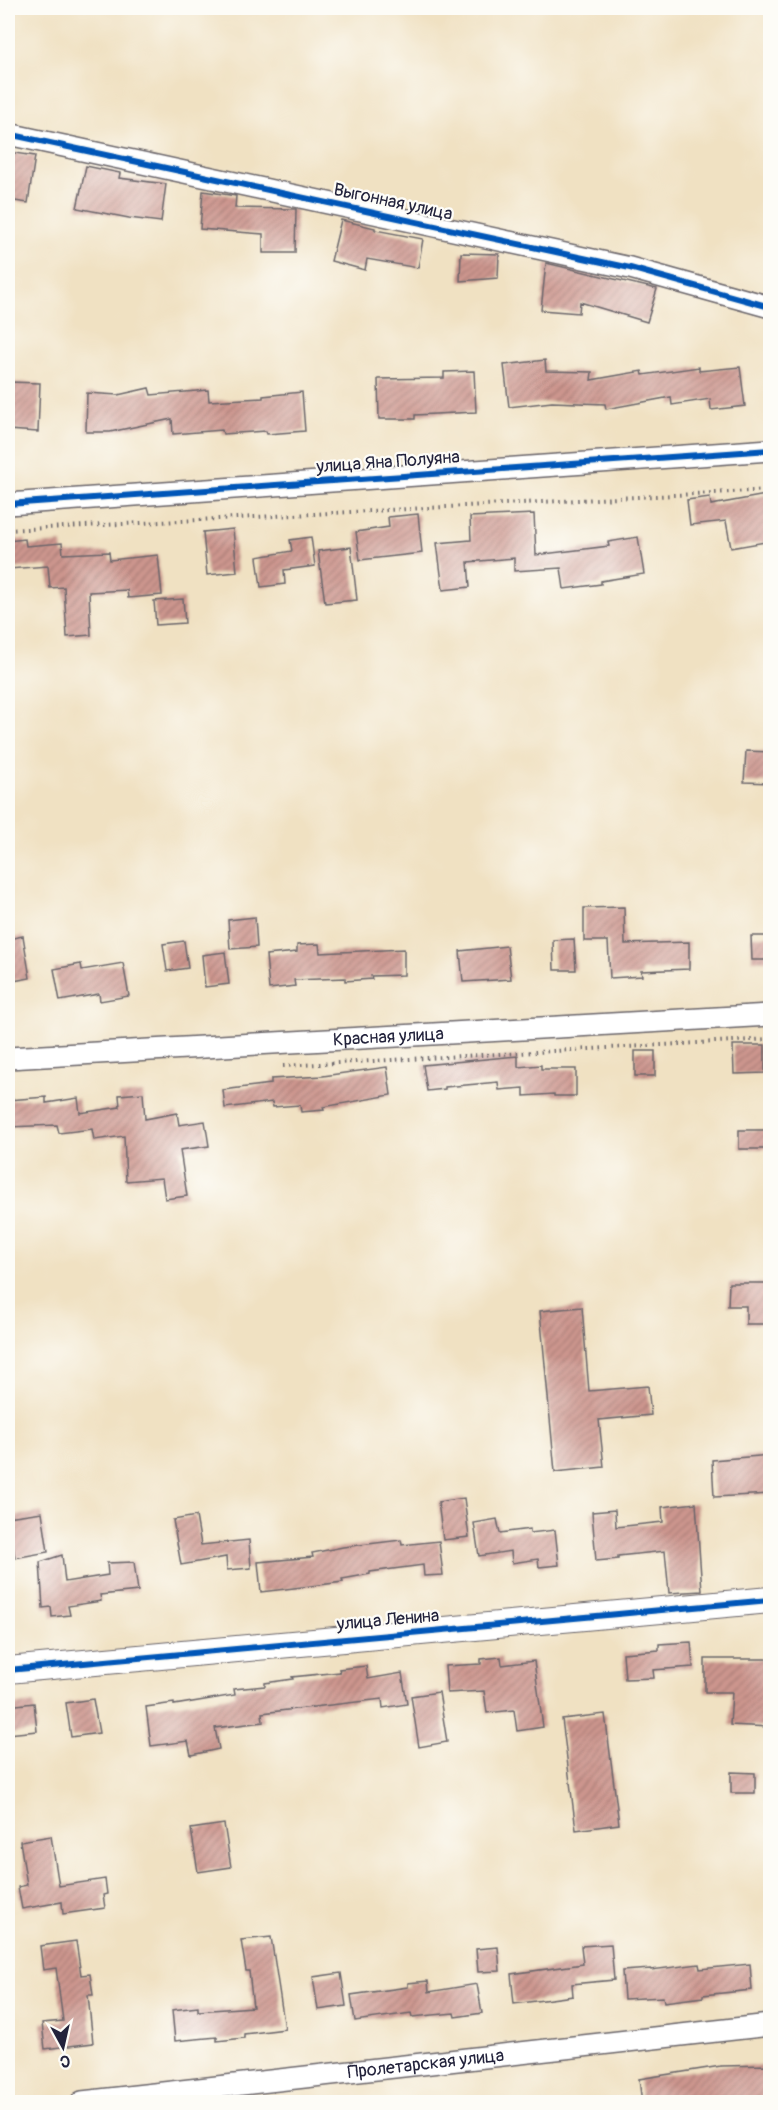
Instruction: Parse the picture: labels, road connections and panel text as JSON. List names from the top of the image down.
{
  "streets": {
    "street": [
      "Выгонная улица",
      "улица Яна Полуяна",
      "Красная улица",
      "улица Ленина",
      "Пролетарская улица"
    ]
  },
  "north": "bottom"
}
